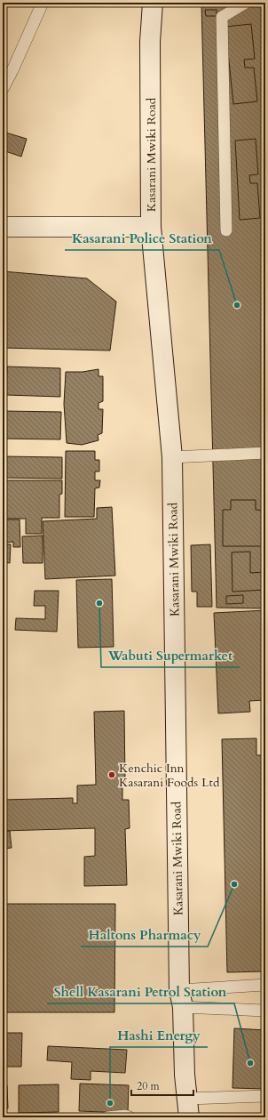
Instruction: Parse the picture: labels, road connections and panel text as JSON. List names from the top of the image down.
{
  "streets": {
    "main road": ["Kasarani Mwiki Road"]
  },
  "places": [
    "Kasarani Police Station",
    "Wabuti Supermarket",
    "Kenchic Inn Kasarani Foods Ltd",
    "Haltons Pharmacy",
    "Shell Kasarani Petrol Station",
    "Hashi Energy"
  ],
  "scale_bar": "20 m"
}
